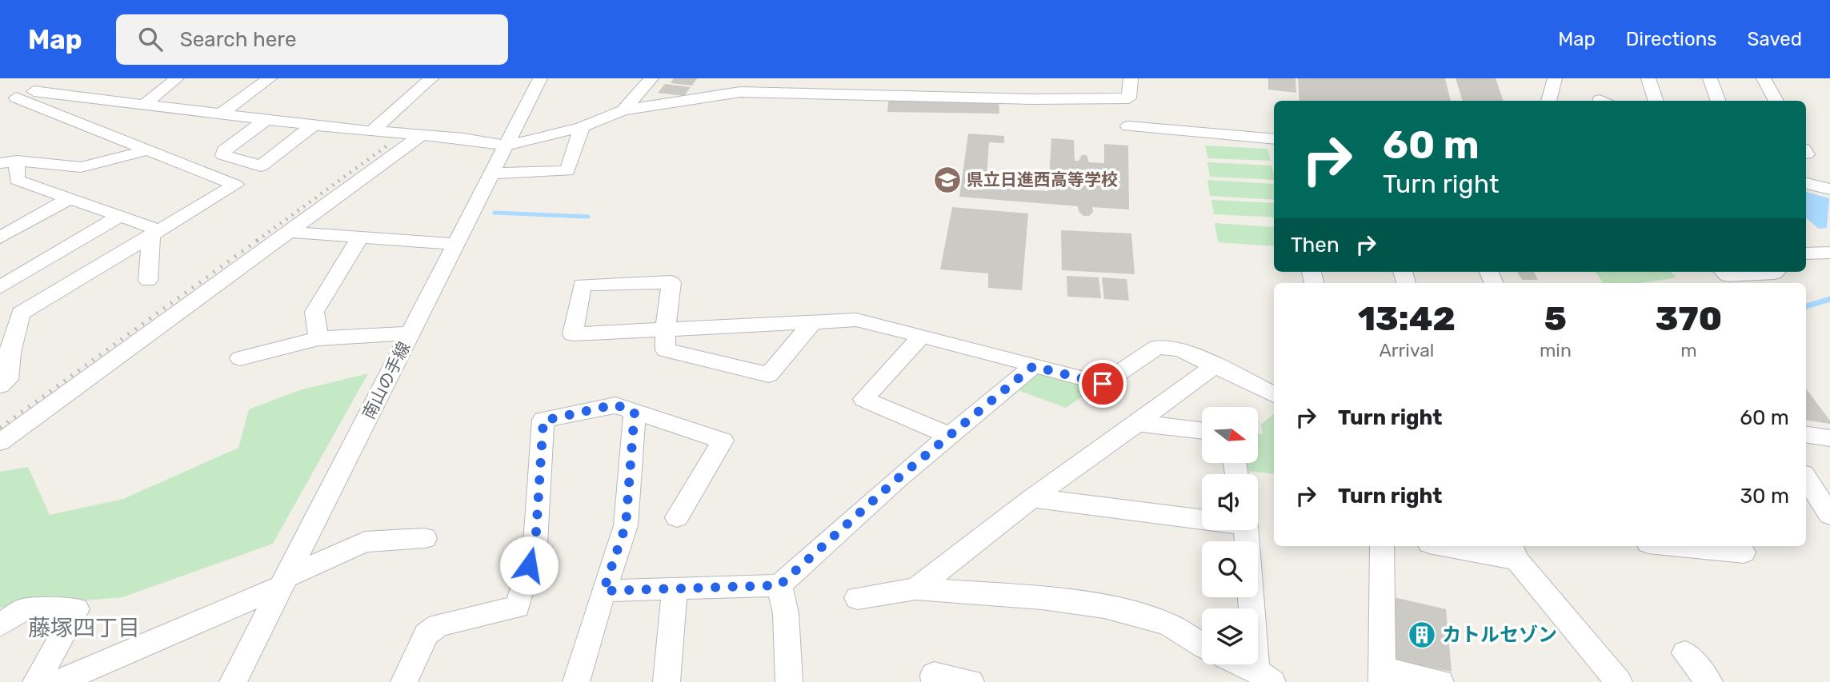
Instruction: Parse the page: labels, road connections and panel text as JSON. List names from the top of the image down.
{
  "streets": {
    "street": ["南山の手線"]
  },
  "districts": ["藤塚四丁目"],
  "places": {
    "school or university": ["県立日進西高等学校"],
    "building": ["カトルセゾン"]
  },
  "north": "right",
  "page": {
    "header": "Map",
    "search": "Search here",
    "nav": ["Map", "Directions", "Saved"],
    "turn": ["60 m", "Turn right"],
    "then": "Then",
    "eta": [
      "13:42",
      "Arrival",
      "5",
      "min",
      "370",
      "m"
    ],
    "list": [
      {
        "name": "Turn right",
        "value": "60 m"
      },
      {
        "name": "Turn right",
        "value": "30 m"
      }
    ]
  }
}
